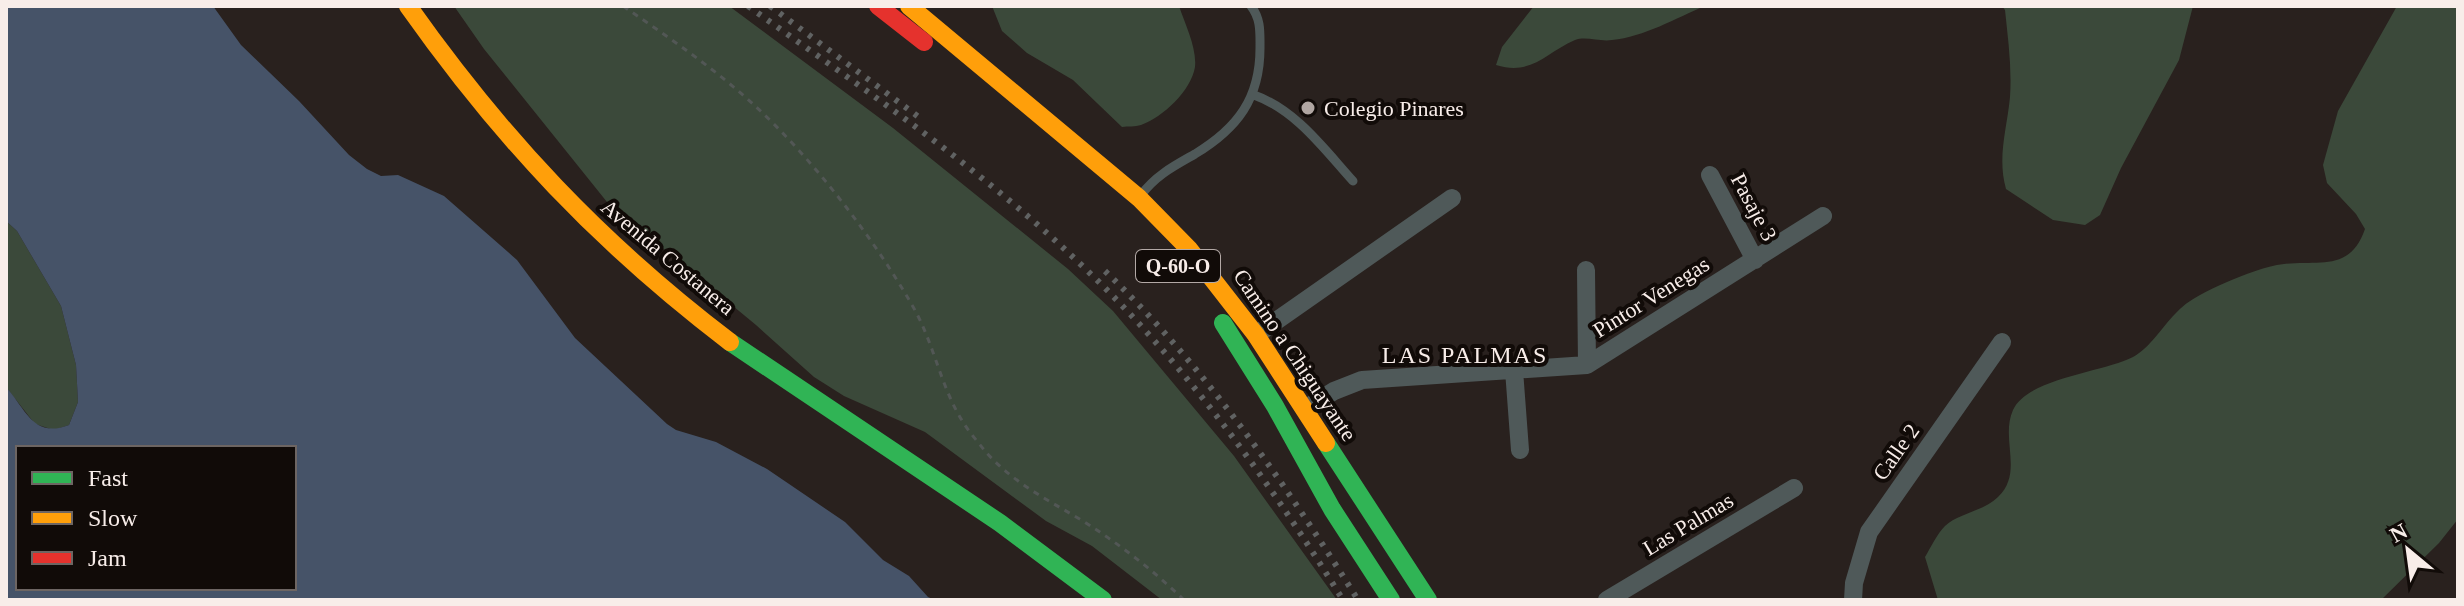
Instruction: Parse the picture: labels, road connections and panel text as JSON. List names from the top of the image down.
{
  "streets": {
    "main road": ["Avenida Costanera", "Q-60-O", "Camino a Chiguayante"],
    "street": [
      "Pasaje 3",
      "Pintor Venegas",
      "Calle 2",
      "Las Palmas"
    ]
  },
  "crossings": [
    ["Pasaje 3", "Pintor Venegas"],
    ["Pintor Venegas", "Camino a Chiguayante"]
  ],
  "districts": ["LAS PALMAS"],
  "places": ["Colegio Pinares"],
  "legend": ["Fast", "Slow", "Jam"],
  "north": "top left"
}
